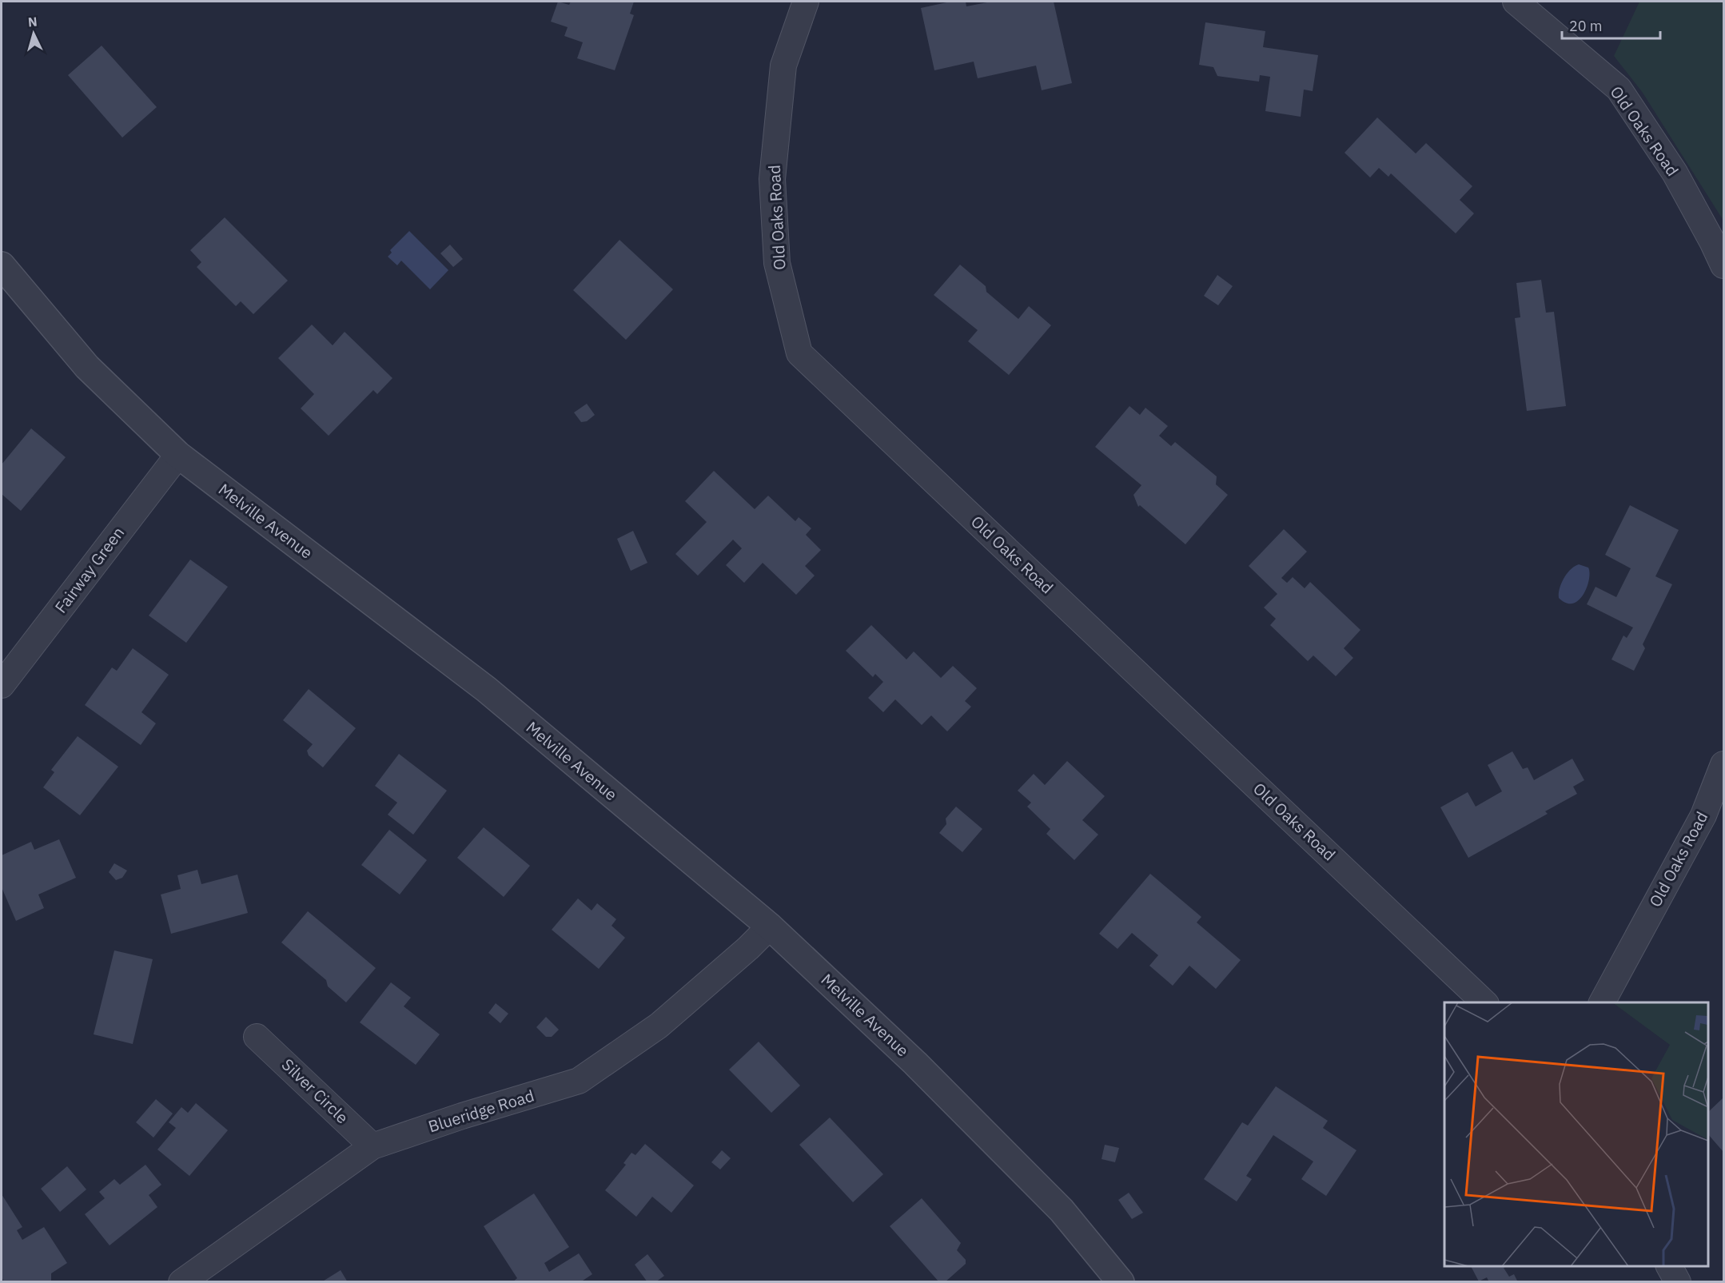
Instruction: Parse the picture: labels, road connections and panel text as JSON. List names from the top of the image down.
{
  "streets": {
    "street": [
      "Old Oaks Road",
      "Melville Avenue",
      "Fairway Green",
      "Silver Circle",
      "Blueridge Road"
    ]
  },
  "crossings": [
    ["Melville Avenue", "Fairway Green"],
    ["Melville Avenue", "Blueridge Road"],
    ["Silver Circle", "Blueridge Road"]
  ],
  "scale_bar": "20 m",
  "north": "top"
}
